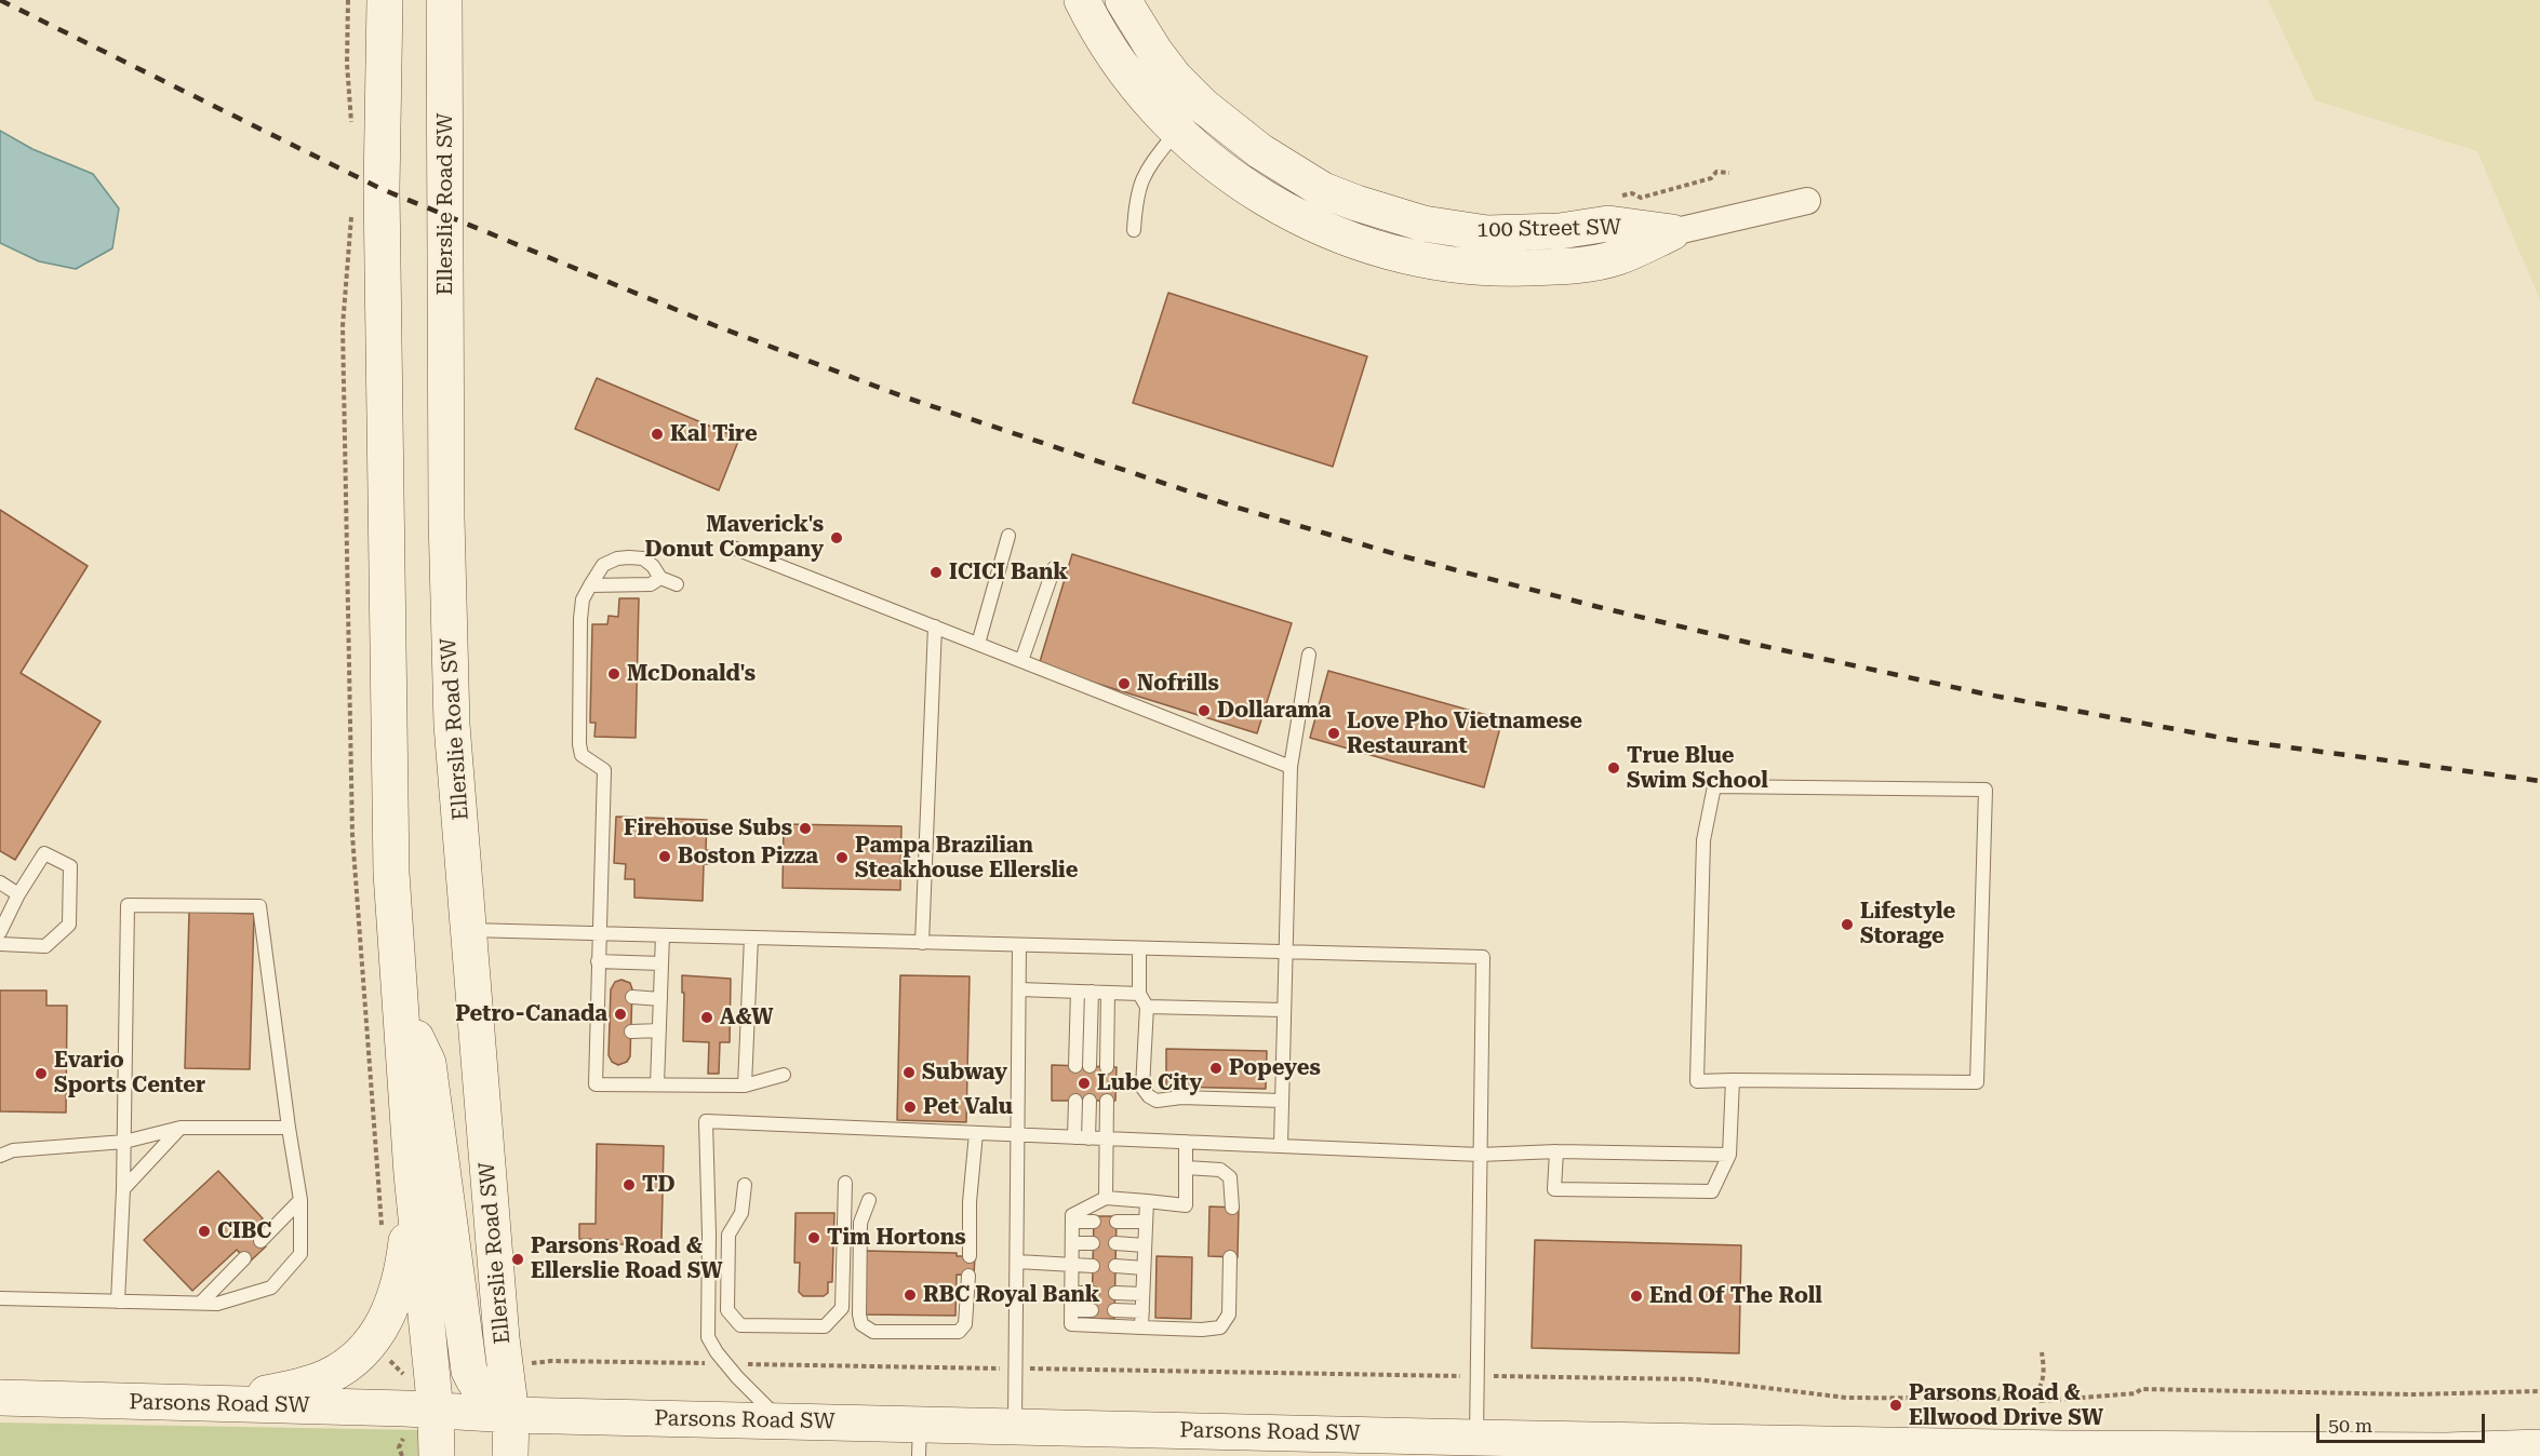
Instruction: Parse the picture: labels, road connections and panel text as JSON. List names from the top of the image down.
{
  "streets": {
    "main road": ["Ellerslie Road SW", "100 Street SW", "Parsons Road SW"]
  },
  "crossings": [
    ["Ellerslie Road SW", "Parsons Road SW"]
  ],
  "places": [
    "Kal Tire",
    "Maverick's Donut Company",
    "ICICI Bank",
    "McDonald's",
    "Nofrills",
    "Dollarama",
    "Love Pho Vietnamese Restaurant",
    "True Blue Swim School",
    "Firehouse Subs",
    "Boston Pizza",
    "Pampa Brazilian Steakhouse Ellerslie",
    "Lifestyle Storage",
    "Petro-Canada",
    "A&W",
    "Popeyes",
    "Subway",
    "Evario Sports Center",
    "Lube City",
    "Pet Valu",
    "TD",
    "CIBC",
    "Tim Hortons",
    "Parsons Road & Ellerslie Road SW",
    "RBC Royal Bank",
    "End Of The Roll",
    "Parsons Road & Ellwood Drive SW"
  ],
  "scale_bar": "50 m"
}
